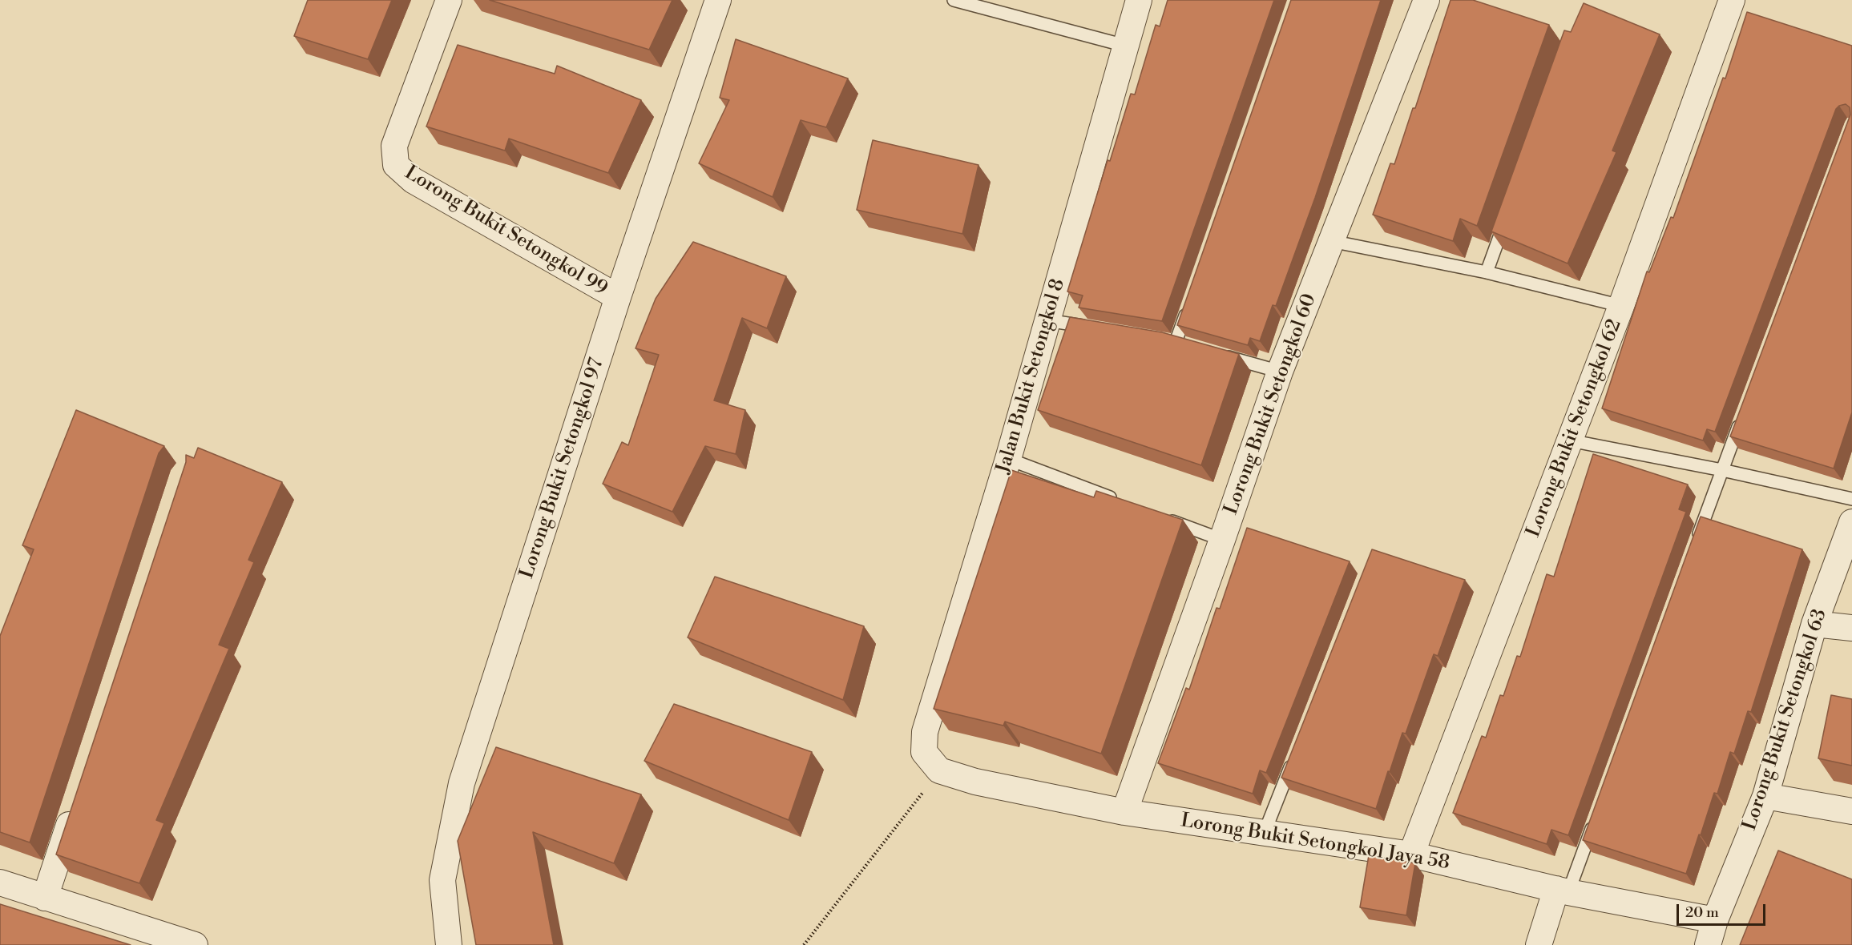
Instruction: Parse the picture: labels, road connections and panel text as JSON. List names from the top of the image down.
{
  "streets": {
    "street": [
      "Lorong Bukit Setongkol 99",
      "Jalan Bukit Setongkol 8",
      "Lorong Bukit Setongkol 60",
      "Lorong Bukit Setongkol 62",
      "Lorong Bukit Setongkol 97",
      "Lorong Bukit Setongkol 63",
      "Lorong Bukit Setongkol Jaya 58"
    ]
  },
  "crossings": [
    ["Lorong Bukit Setongkol 99", "Lorong Bukit Setongkol 97"],
    ["Jalan Bukit Setongkol 8", "Lorong Bukit Setongkol Jaya 58"],
    ["Lorong Bukit Setongkol 60", "Lorong Bukit Setongkol Jaya 58"],
    ["Lorong Bukit Setongkol 62", "Lorong Bukit Setongkol Jaya 58"],
    ["Lorong Bukit Setongkol 63", "Lorong Bukit Setongkol Jaya 58"]
  ],
  "scale_bar": "20 m"
}
